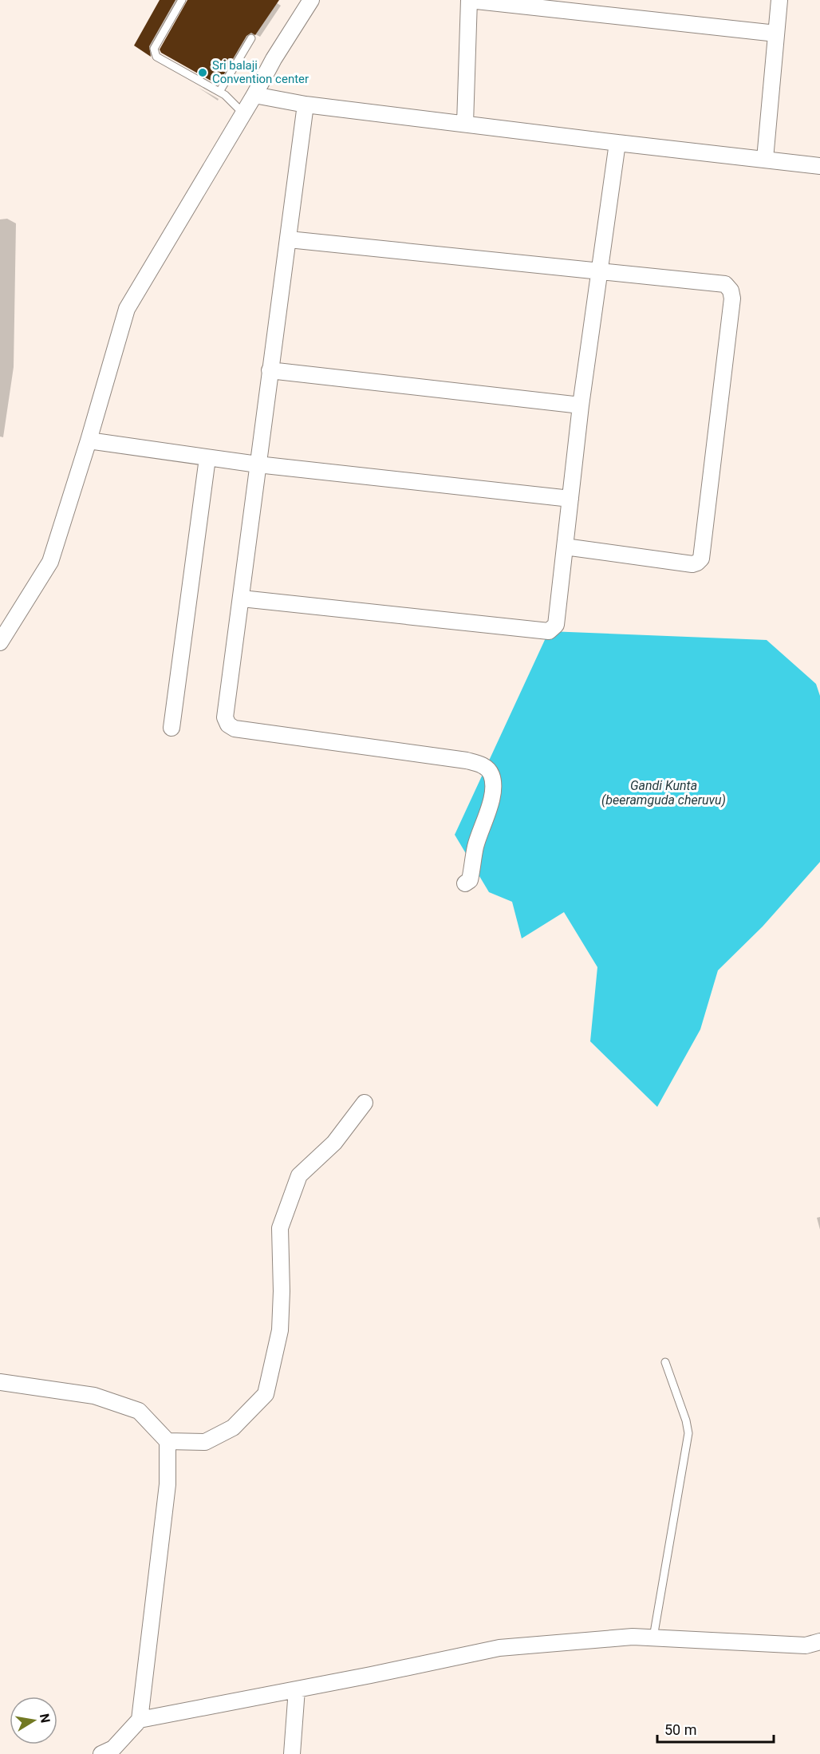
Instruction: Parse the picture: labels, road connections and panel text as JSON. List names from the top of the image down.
{
  "water": ["Gandi Kunta (beeramguda cheruvu)"],
  "places": ["Sri balaji Convention center"],
  "scale_bar": "50 m",
  "north": "right"
}
